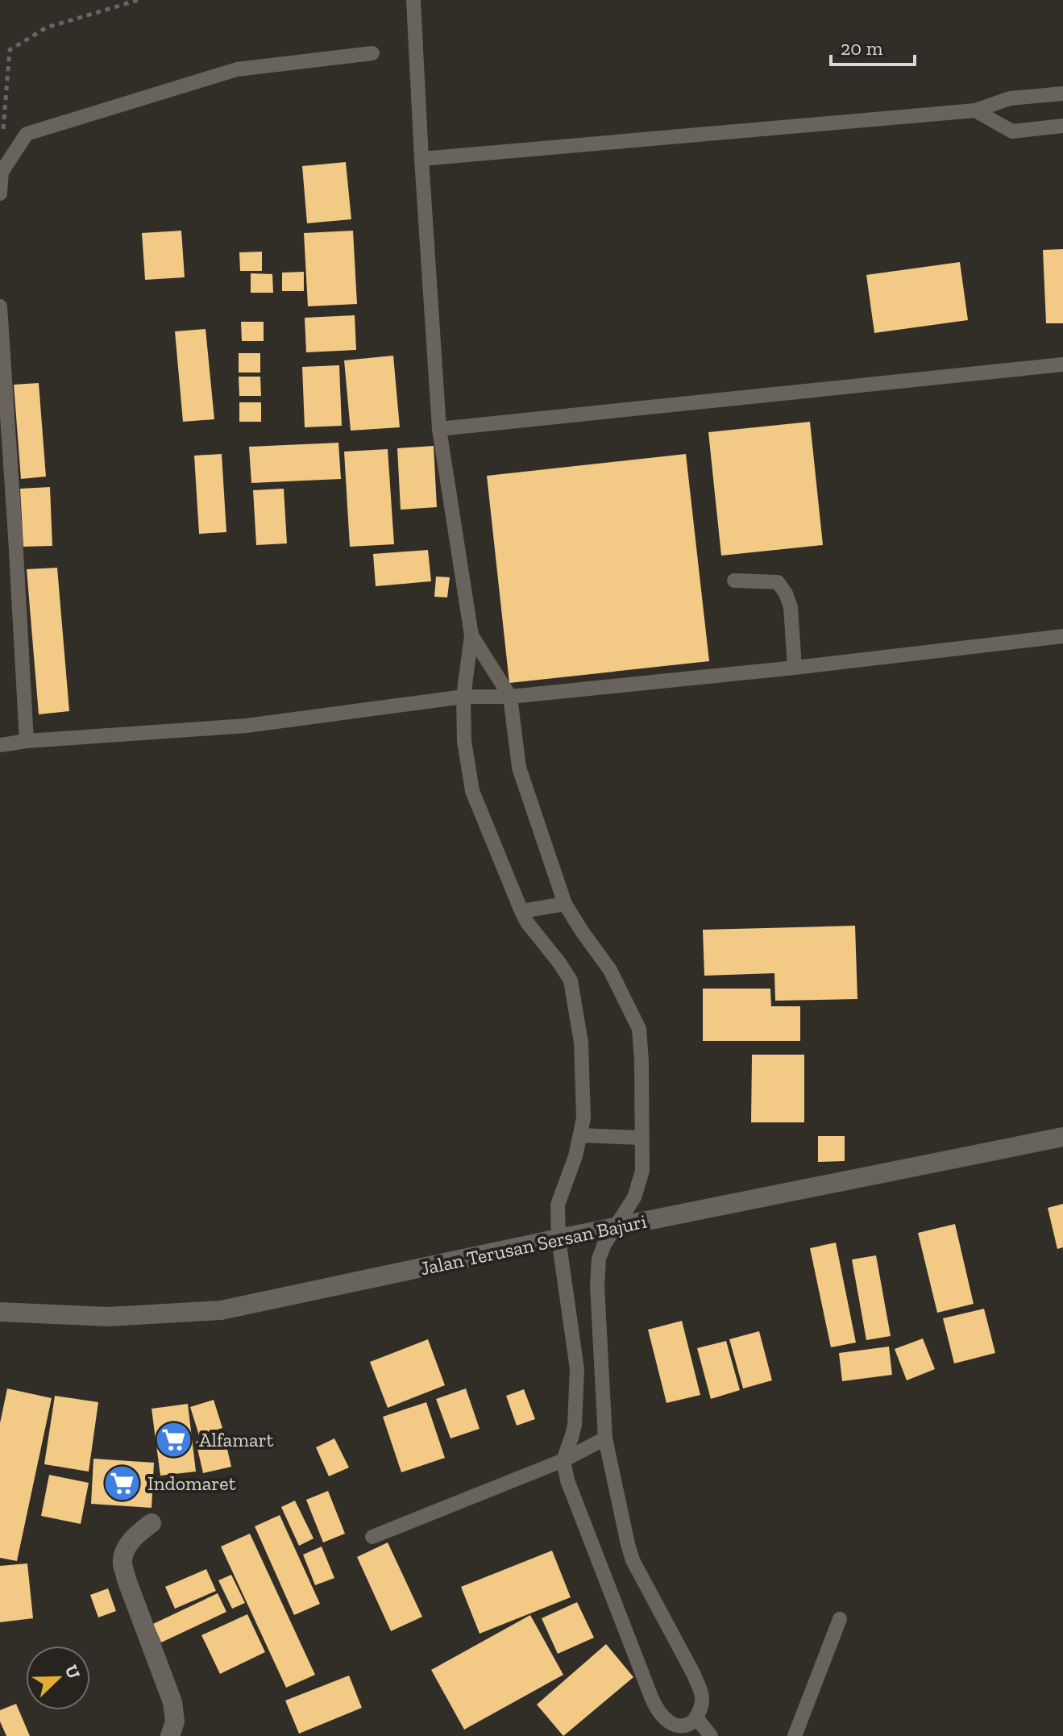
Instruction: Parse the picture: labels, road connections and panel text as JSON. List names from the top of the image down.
{
  "streets": {
    "main road": ["Jalan Terusan Sersan Bajuri"]
  },
  "places": {
    "supermarket": ["Alfamart", "Indomaret"]
  },
  "scale_bar": "20 m",
  "north": "top right"
}
